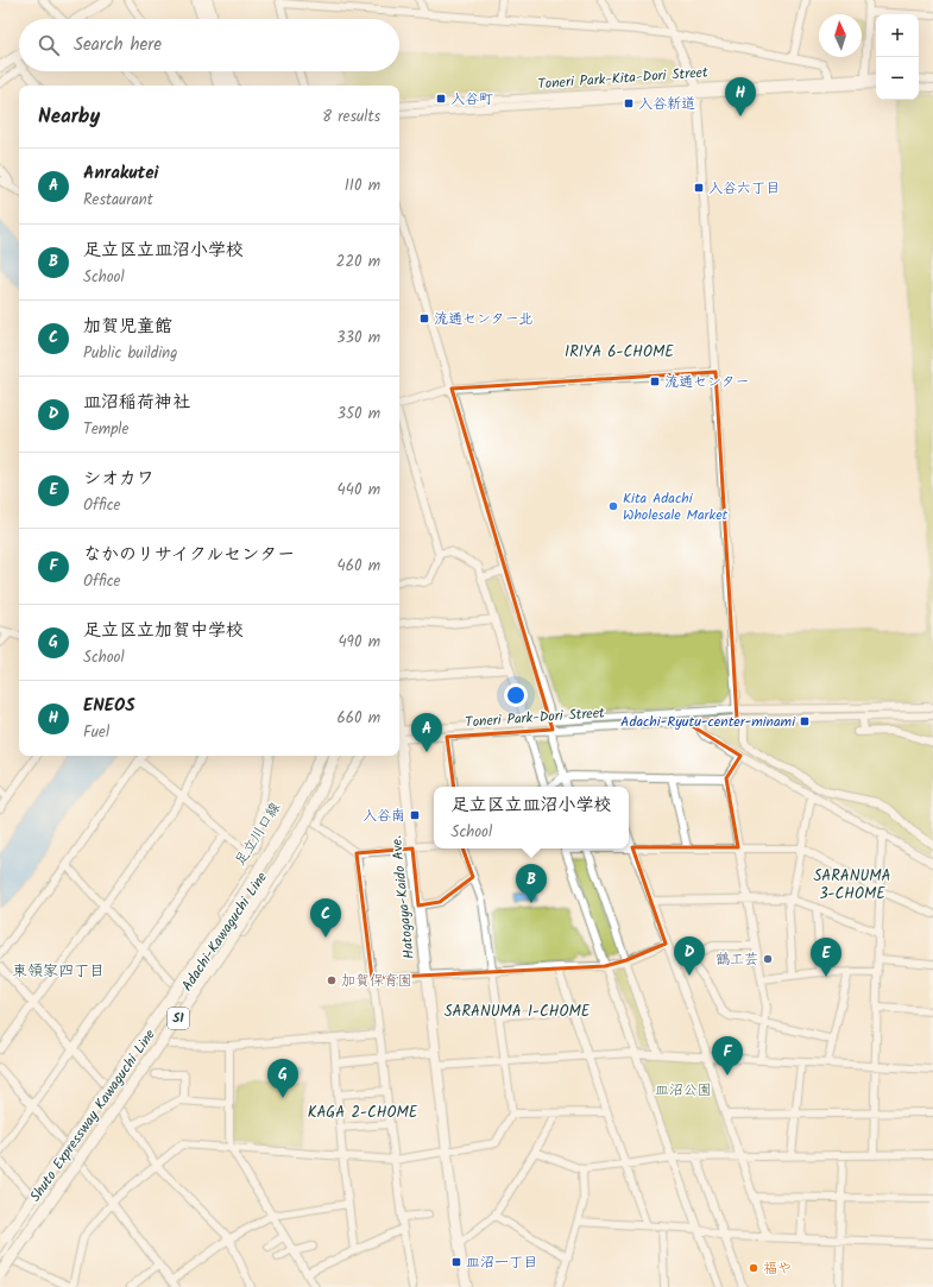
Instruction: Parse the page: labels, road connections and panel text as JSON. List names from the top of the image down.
{
  "streets": {
    "highway": ["S1", "Shuto Expressway Kawaguchi Line"],
    "main road": ["足立川口線", "Hatogaya-Kaido Ave.", "Adachi-Kawaguchi Line"],
    "street": ["Toneri Park-Kita-Dori Street", "Toneri Park-Dori Street"]
  },
  "crossings": [
    ["足立川口線", "S1"],
    ["Adachi-Kawaguchi Line", "S1"],
    ["Adachi-Kawaguchi Line", "Shuto Expressway Kawaguchi Line"],
    ["S1", "Shuto Expressway Kawaguchi Line"]
  ],
  "districts": [
    "IRIYA 6-CHOME",
    "SARANUMA 3-CHOME",
    "東領家四丁目",
    "SARANUMA 1-CHOME",
    "KAGA 2-CHOME"
  ],
  "parks": ["皿沼公園"],
  "places": {
    "transit": [
      "入谷町",
      "入谷新道",
      "入谷六丁目",
      "流通センター北",
      "流通センター",
      "Adachi-Ryutu-center-minami",
      "入谷南",
      "皿沼一丁目"
    ],
    "other": [
      "Kita Adachi Wholesale Market",
      "鶴工芸",
      "加賀保育園",
      "福や"
    ]
  },
  "north": "top",
  "page": {
    "map_buttons": ["+", "−"],
    "search": "Search here",
    "pins": [
      "H",
      "A",
      "B",
      "C",
      "D",
      "E",
      "F",
      "G"
    ],
    "heading": ["Nearby", "8 results"],
    "list": [
      {
        "mark": "A",
        "name": "Anrakutei",
        "note": "Restaurant",
        "value": "110 m"
      },
      {
        "mark": "B",
        "name": "足立区立皿沼小学校",
        "note": "School",
        "value": "220 m"
      },
      {
        "mark": "C",
        "name": "加賀児童館",
        "note": "Public building",
        "value": "330 m"
      },
      {
        "mark": "D",
        "name": "皿沼稲荷神社",
        "note": "Temple",
        "value": "350 m"
      },
      {
        "mark": "E",
        "name": "シオカワ",
        "note": "Office",
        "value": "440 m"
      },
      {
        "mark": "F",
        "name": "なかのリサイクルセンター",
        "note": "Office",
        "value": "460 m"
      },
      {
        "mark": "G",
        "name": "足立区立加賀中学校",
        "note": "School",
        "value": "490 m"
      },
      {
        "mark": "H",
        "name": "ENEOS",
        "note": "Fuel",
        "value": "660 m"
      }
    ],
    "popup": ["足立区立皿沼小学校", "School"]
  }
}
